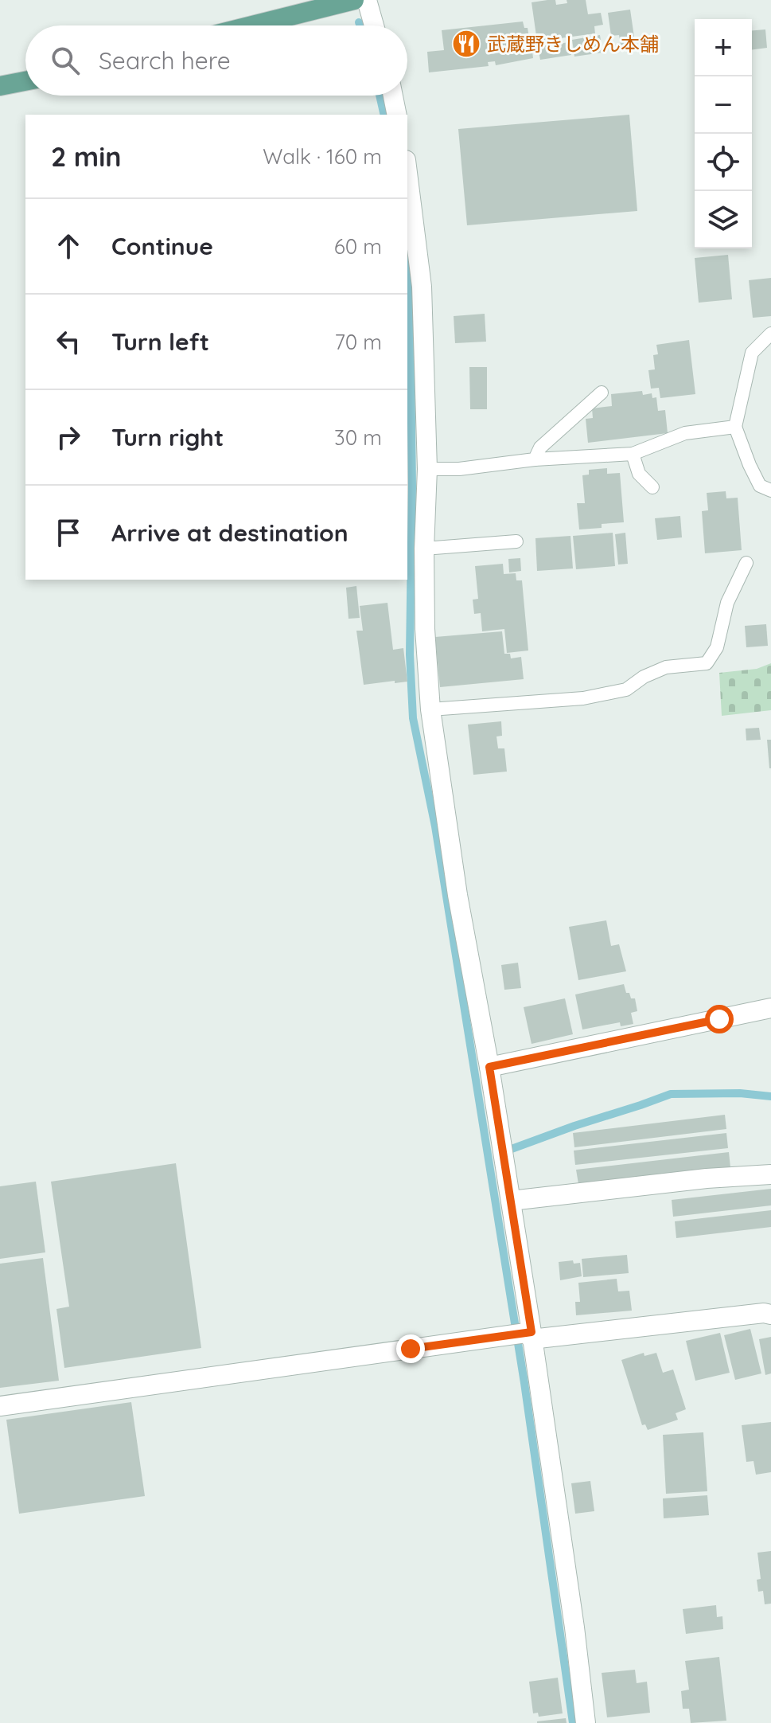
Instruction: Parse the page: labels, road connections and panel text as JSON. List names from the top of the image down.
{
  "places": {
    "restaurant": ["武蔵野きしめん本舗"]
  },
  "page": {
    "map_buttons": ["+", "−"],
    "search": "Search here",
    "heading": ["2 min", "Walk · 160 m"],
    "list": [
      ["Continue", "60 m"],
      ["Turn left", "70 m"],
      ["Turn right", "30 m"],
      "Arrive at destination"
    ]
  }
}
